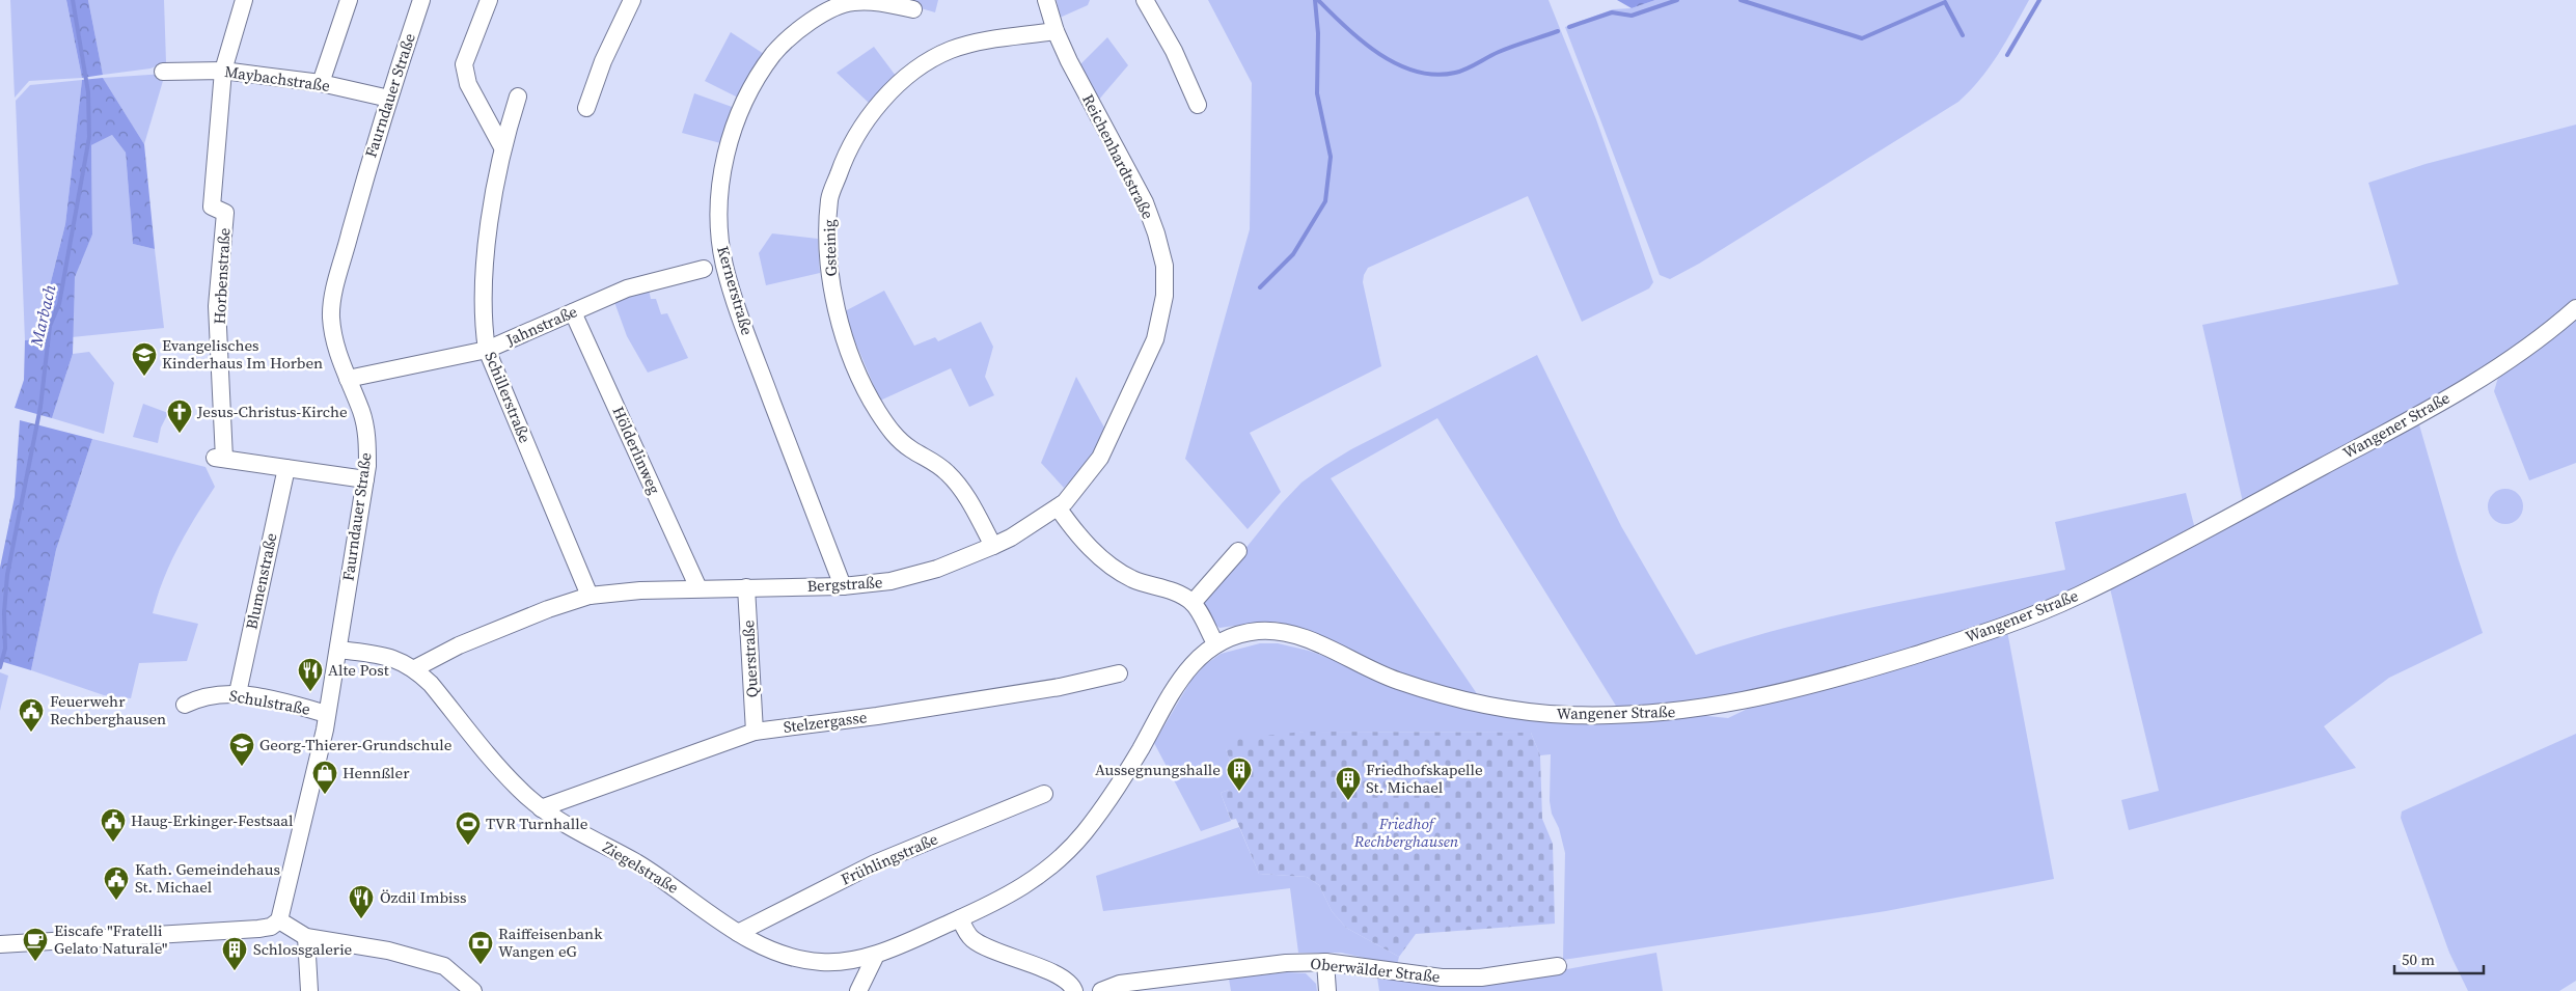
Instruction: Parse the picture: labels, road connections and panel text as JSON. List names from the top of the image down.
{
  "streets": {
    "street": [
      "Maybachstraße",
      "Faurndauer Straße",
      "Reichenhardtstraße",
      "Gsteinig",
      "Horbenstraße",
      "Kernerstraße",
      "Jahnstraße",
      "Schillerstraße",
      "Wangener Straße",
      "Hölderlinweg",
      "Blumenstraße",
      "Bergstraße",
      "Querstraße",
      "Schulstraße",
      "Stelzergasse",
      "Frühlingstraße",
      "Ziegelstraße",
      "Oberwälder Straße"
    ]
  },
  "crossings": [
    ["Maybachstraße", "Faurndauer Straße"],
    ["Maybachstraße", "Horbenstraße"],
    ["Faurndauer Straße", "Horbenstraße"],
    ["Faurndauer Straße", "Jahnstraße"],
    ["Faurndauer Straße", "Schulstraße"],
    ["Faurndauer Straße", "Ziegelstraße"],
    ["Reichenhardtstraße", "Gsteinig"],
    ["Reichenhardtstraße", "Bergstraße"],
    ["Gsteinig", "Bergstraße"],
    ["Horbenstraße", "Blumenstraße"],
    ["Kernerstraße", "Bergstraße"],
    ["Jahnstraße", "Schillerstraße"],
    ["Jahnstraße", "Hölderlinweg"],
    ["Schillerstraße", "Bergstraße"],
    ["Wangener Straße", "Ziegelstraße"],
    ["Hölderlinweg", "Bergstraße"],
    ["Blumenstraße", "Schulstraße"],
    ["Bergstraße", "Querstraße"],
    ["Bergstraße", "Ziegelstraße"],
    ["Querstraße", "Stelzergasse"],
    ["Stelzergasse", "Ziegelstraße"],
    ["Frühlingstraße", "Ziegelstraße"]
  ],
  "water": ["Marbach"],
  "parks": ["Friedhof Rechberghausen"],
  "places": {
    "school or university": ["Evangelisches Kinderhaus Im Horben", "Georg-Thierer-Grundschule"],
    "church": ["Jesus-Christus-Kirche"],
    "restaurant": ["Alte Post", "Özdil Imbiss"],
    "public building": ["Feuerwehr Rechberghausen", "Haug-Erkinger-Festsaal", "Kath. Gemeindehaus St. Michael"],
    "building": ["Aussegnungshalle", "Friedhofskapelle St. Michael", "Schlossgalerie"],
    "shop": ["Hennßler"],
    "sports": ["TVR Turnhalle"],
    "cafe": ["Eiscafe \"Fratelli Gelato Naturale\""],
    "bank": ["Raiffeisenbank Wangen eG"]
  },
  "scale_bar": "50 m"
}
